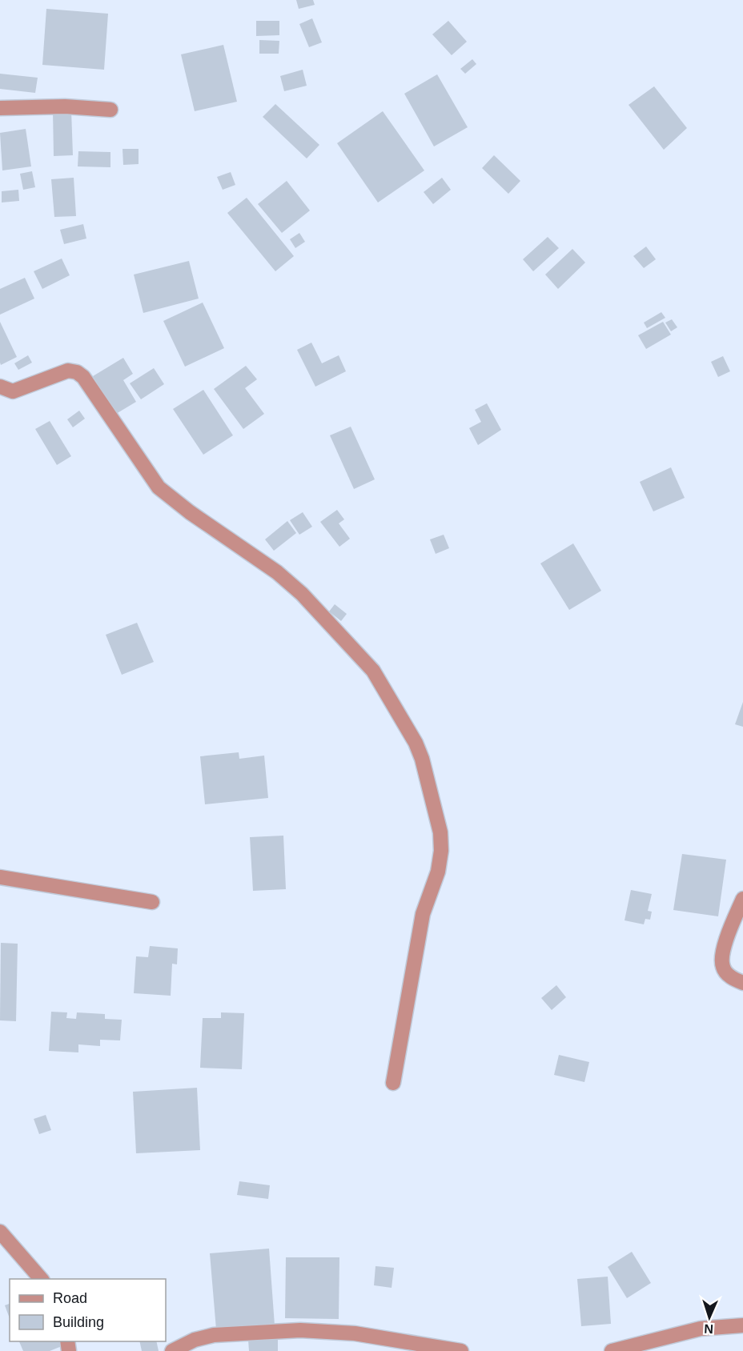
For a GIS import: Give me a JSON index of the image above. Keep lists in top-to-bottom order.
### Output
{
  "legend": ["Road", "Building"],
  "north": "bottom"
}
